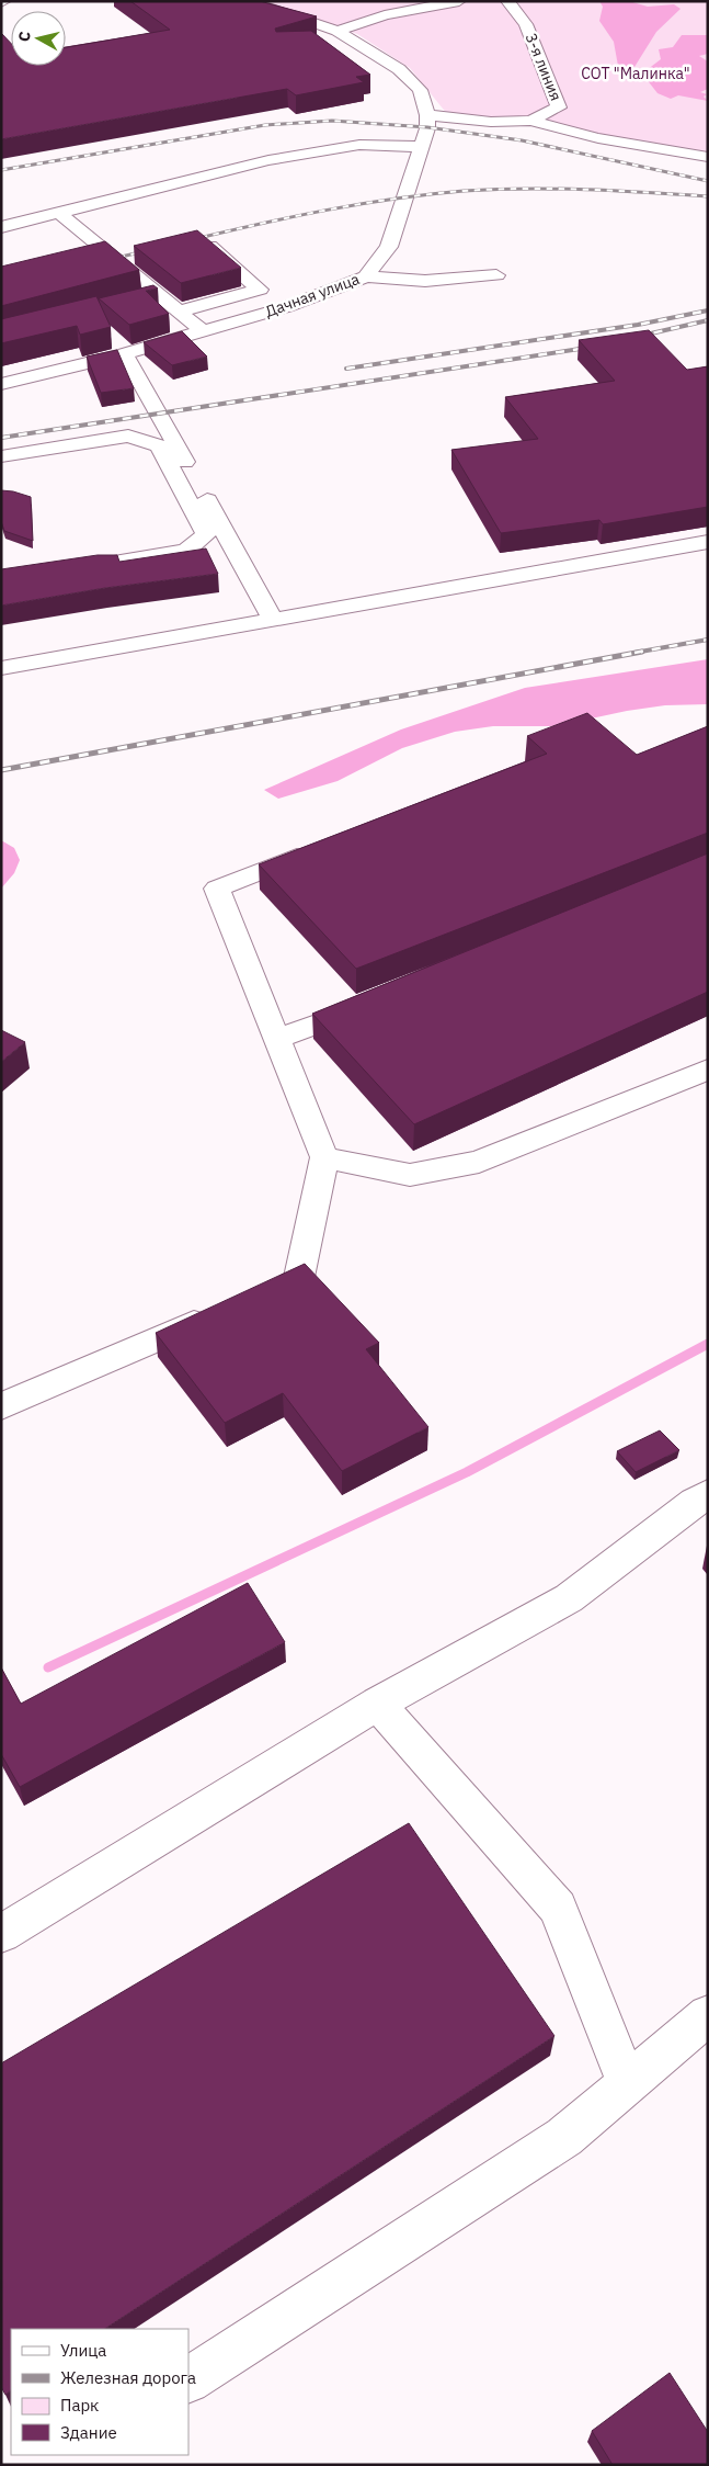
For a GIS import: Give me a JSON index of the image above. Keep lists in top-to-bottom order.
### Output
{
  "streets": {
    "street": ["3-я линия", "Дачная улица"]
  },
  "parks": ["СОТ \"Малинка\""],
  "legend": [
    "Улица",
    "Железная дорога",
    "Парк",
    "Здание"
  ],
  "north": "left"
}
